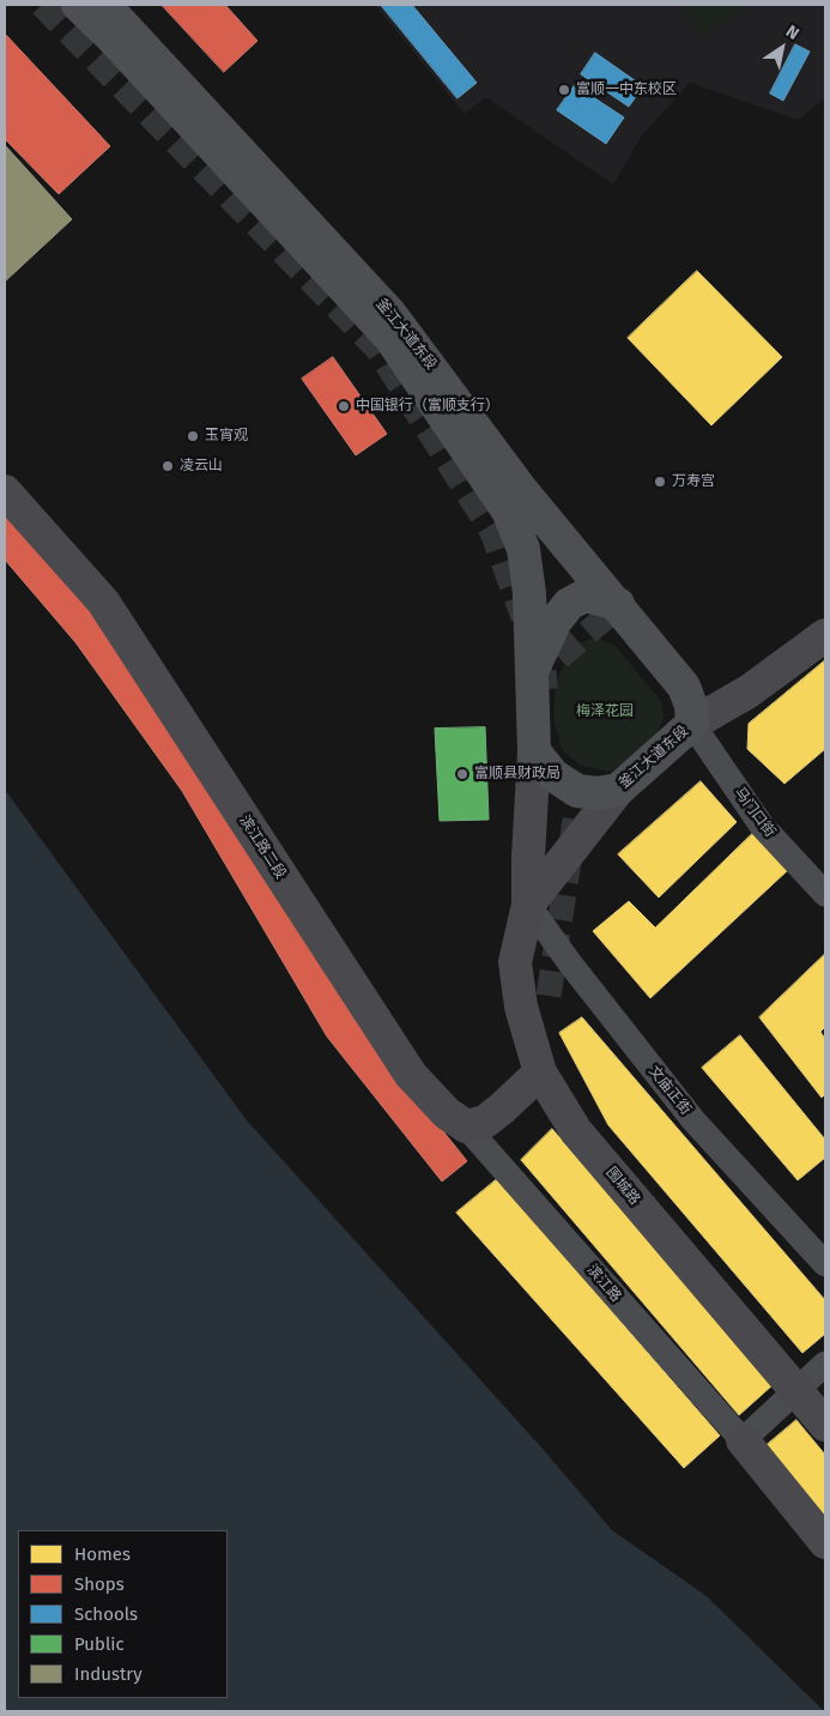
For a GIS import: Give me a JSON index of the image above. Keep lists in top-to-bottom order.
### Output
{
  "streets": {
    "main road": ["釜江大道东段"],
    "street": [
      "马门口街",
      "滨江路二段",
      "文庙正街",
      "围城路",
      "滨江路"
    ]
  },
  "crossings": [
    ["釜江大道东段", "马门口街"],
    ["滨江路二段", "滨江路"],
    ["文庙正街", "围城路"]
  ],
  "parks": ["梅泽花园"],
  "places": [
    "富顺一中东校区",
    "中国银行（富顺支行）",
    "玉宵观",
    "凌云山",
    "万寿宫",
    "富顺县财政局"
  ],
  "legend": [
    "Homes",
    "Shops",
    "Schools",
    "Public",
    "Industry"
  ],
  "north": "top right"
}
